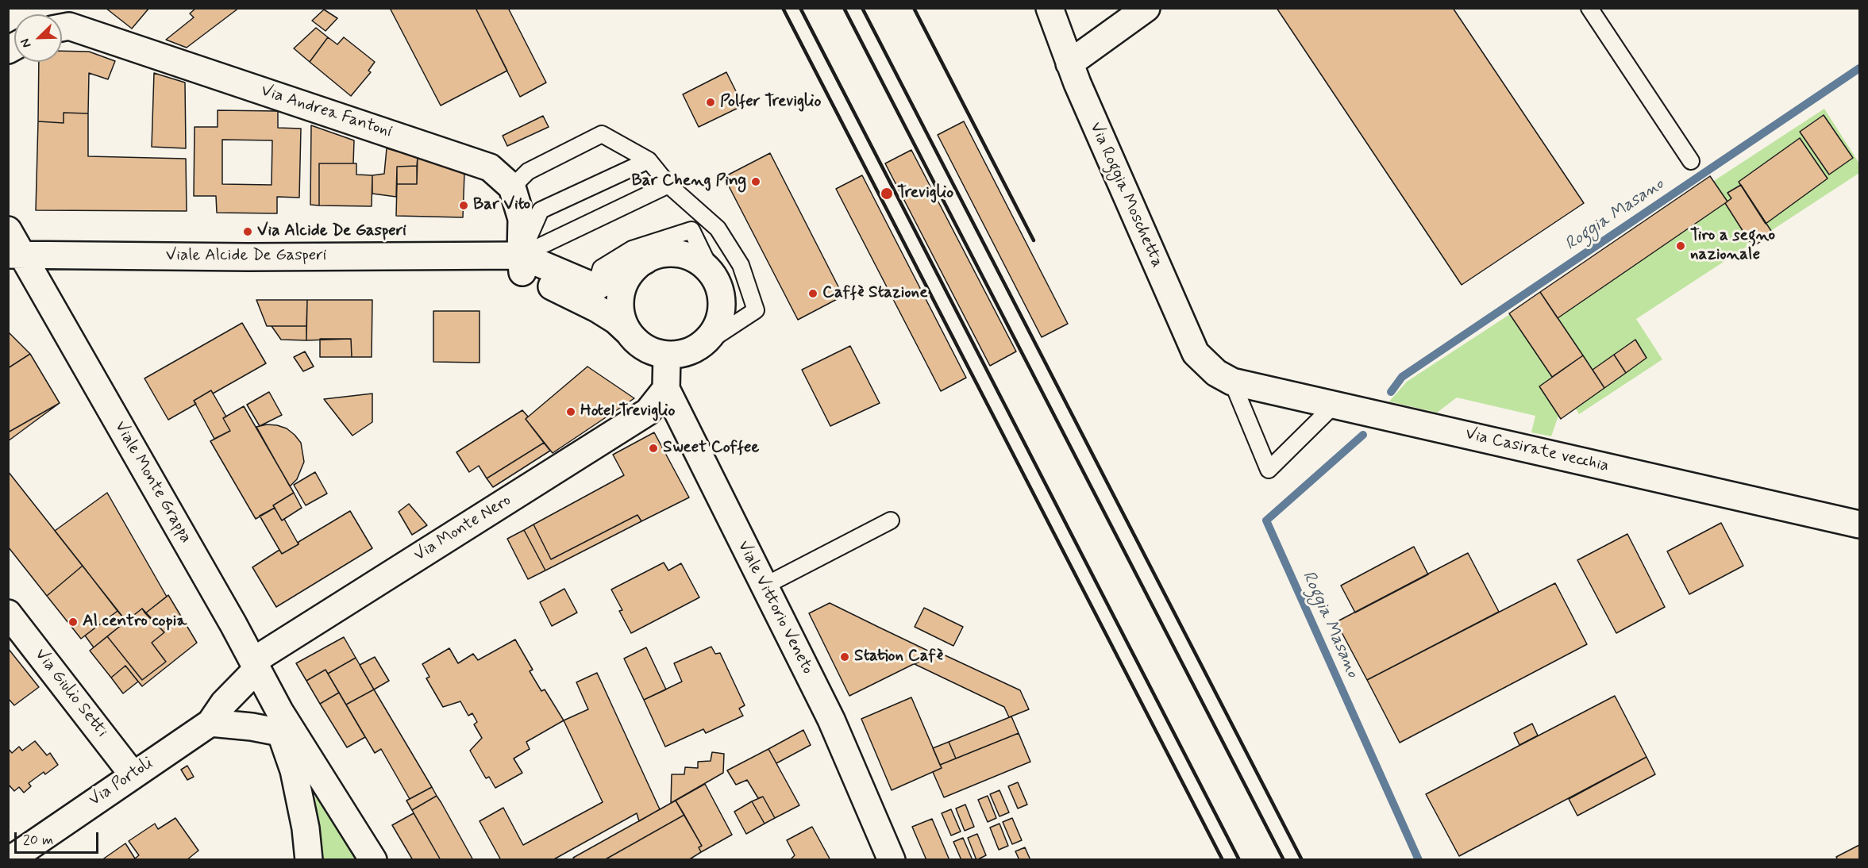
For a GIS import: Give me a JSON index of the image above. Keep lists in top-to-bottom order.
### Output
{
  "streets": {
    "street": [
      "Via Andrea Fantoni",
      "Via Roggia Moschetta",
      "Viale Alcide De Gasperi",
      "Via Casirate vecchia",
      "Viale Monte Grappa",
      "Via Monte Nero",
      "Viale Vittorio Veneto",
      "Via Giulio Setti",
      "Via Portoli"
    ]
  },
  "crossings": [
    ["Via Roggia Moschetta", "Via Casirate vecchia"],
    ["Viale Alcide De Gasperi", "Viale Monte Grappa"],
    ["Viale Alcide De Gasperi", "Viale Vittorio Veneto"],
    ["Viale Monte Grappa", "Via Monte Nero"],
    ["Viale Monte Grappa", "Via Portoli"],
    ["Via Monte Nero", "Viale Vittorio Veneto"],
    ["Via Monte Nero", "Via Portoli"],
    ["Via Giulio Setti", "Via Portoli"]
  ],
  "water": ["Roggia Masano"],
  "places": [
    "Polfer Treviglio",
    "Bar Cheng Ping",
    "Treviglio",
    "Bar Vito",
    "Via Alcide De Gasperi",
    "Tiro a segno nazionale",
    "Caffè Stazione",
    "Hotel Treviglio",
    "Sweet Coffee",
    "Al centro copia",
    "Station Cafè"
  ],
  "scale_bar": "20 m",
  "north": "bottom left"
}
